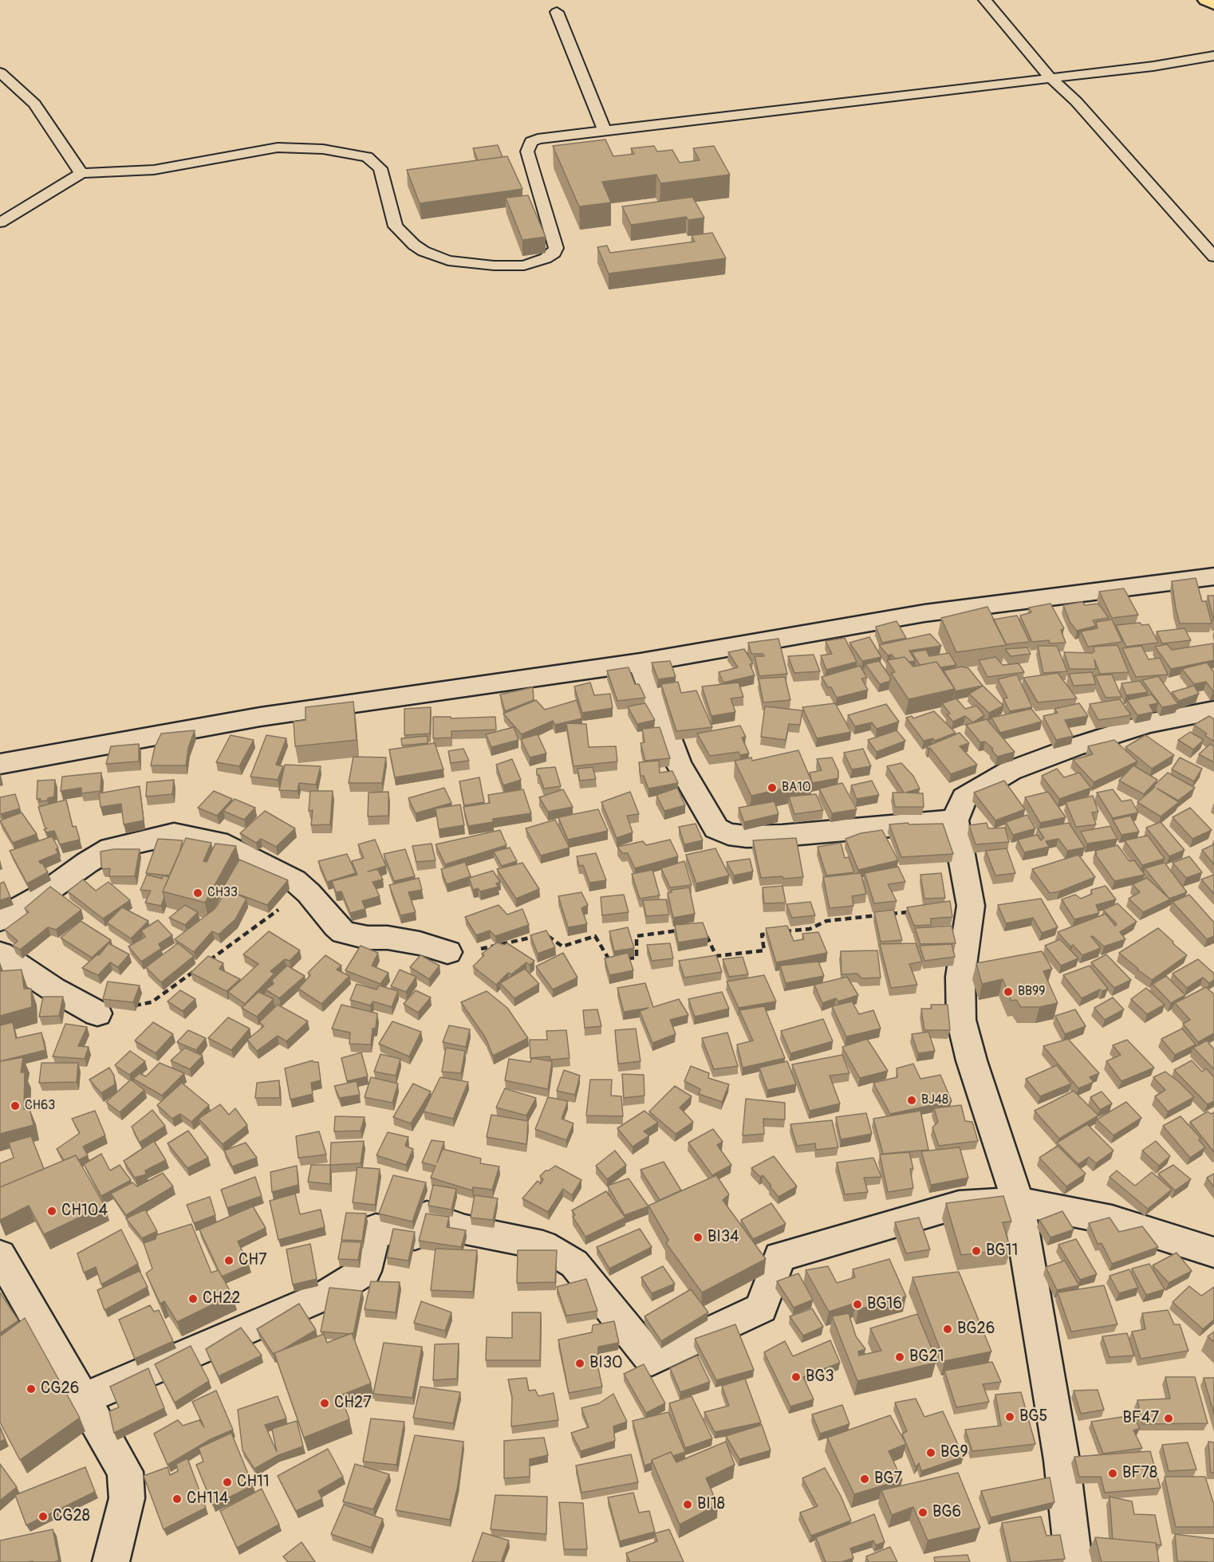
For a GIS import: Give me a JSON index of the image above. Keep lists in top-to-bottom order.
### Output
{
  "places": [
    "BA10",
    "CH33",
    "BB99",
    "BJ48",
    "CH63",
    "CH104",
    "BI34",
    "BG11",
    "CH7",
    "CH22",
    "BG16",
    "BG26",
    "BG21",
    "BI30",
    "BG3",
    "CG26",
    "CH27",
    "BG5",
    "BF47",
    "BG9",
    "BF78",
    "BG7",
    "CH11",
    "CH114",
    "BI18",
    "BG6",
    "CG28"
  ]
}
